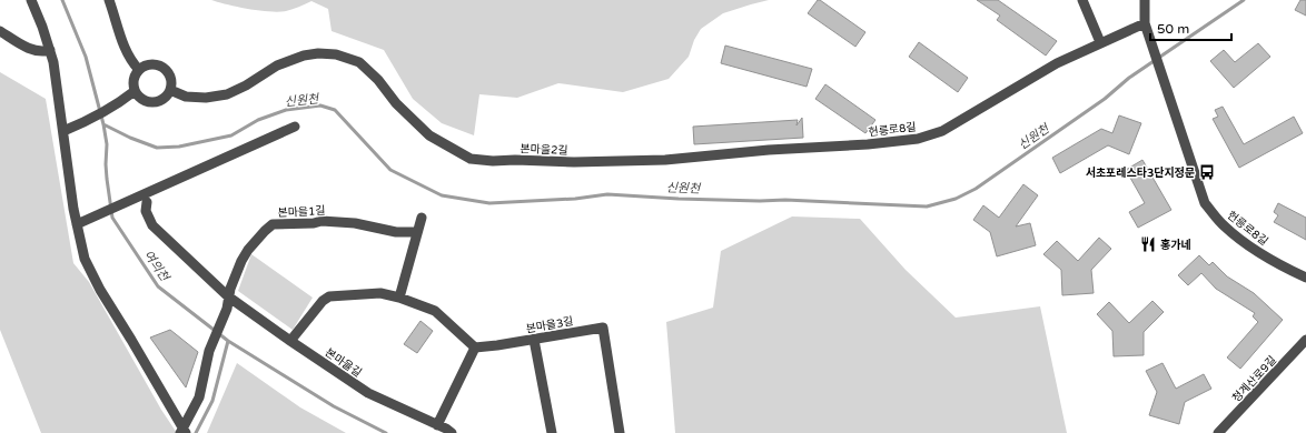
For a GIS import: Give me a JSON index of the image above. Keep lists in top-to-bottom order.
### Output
{
  "streets": {
    "street": [
      "헌릉로8길",
      "본마을2길",
      "본마을1길",
      "본마을3길",
      "본마을길",
      "청계산로9길"
    ]
  },
  "crossings": [
    ["헌릉로8길", "본마을2길"],
    ["본마을1길", "본마을길"]
  ],
  "water": ["신원천", "여의천"],
  "places": {
    "bus stop": ["서초포레스타3단지정문"],
    "restaurant": ["홍가네"]
  },
  "scale_bar": "50 m"
}
